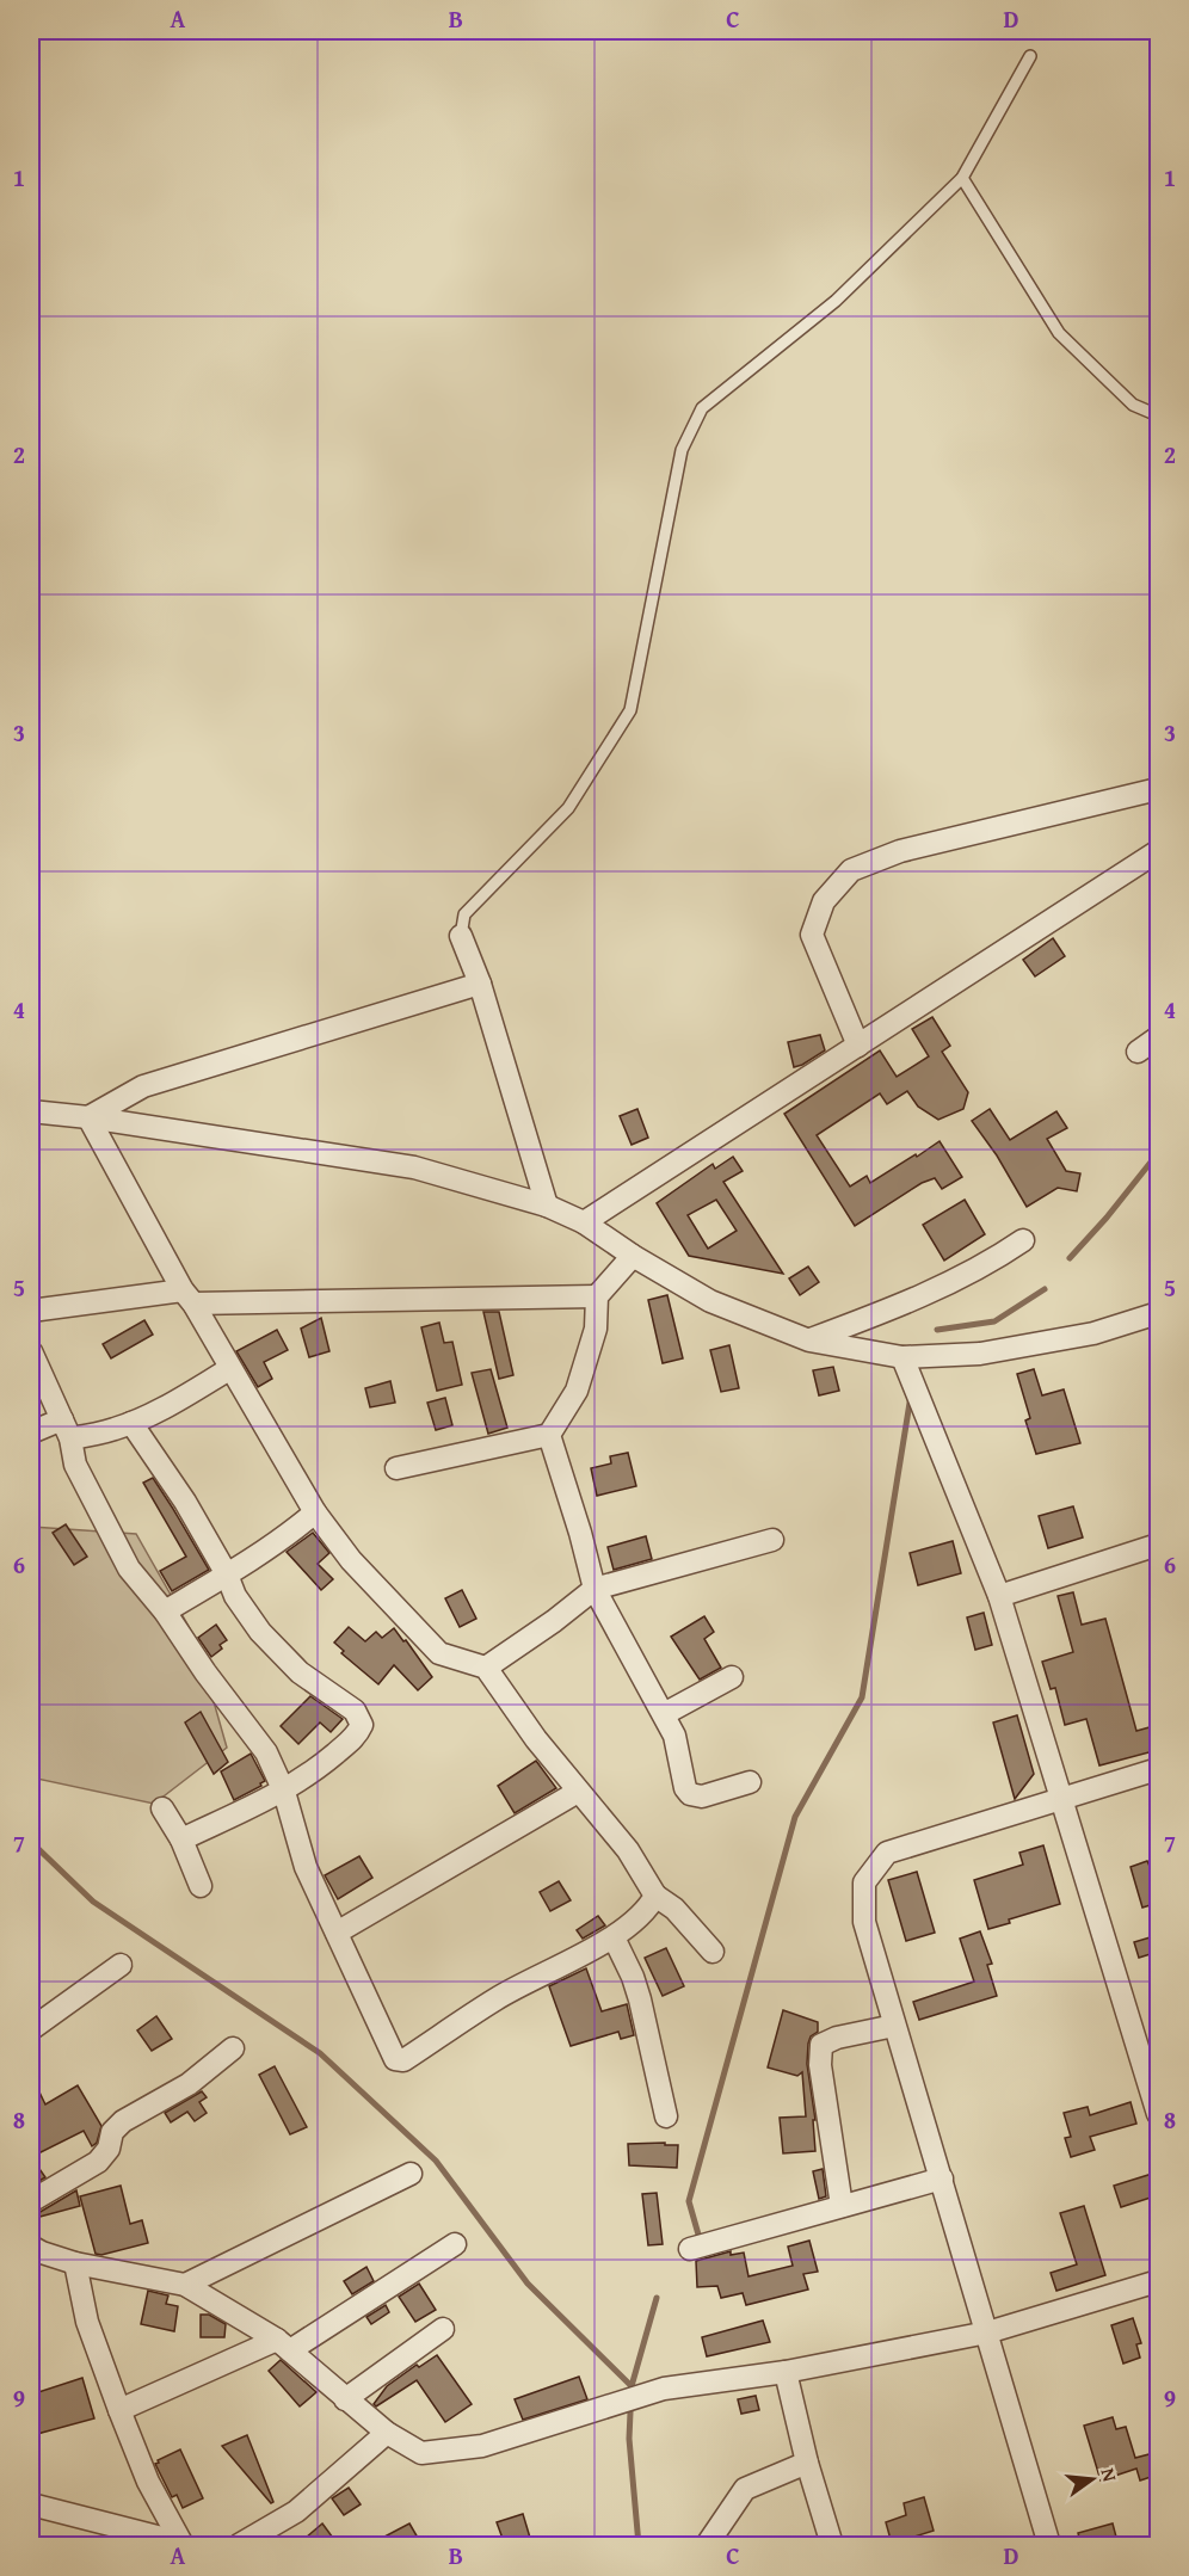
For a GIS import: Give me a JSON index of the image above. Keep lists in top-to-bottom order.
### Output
{
  "north": "right",
  "grid": {
    "columns": [
      "A",
      "B",
      "C",
      "D"
    ],
    "rows": [
      "1",
      "2",
      "3",
      "4",
      "5",
      "6",
      "7",
      "8",
      "9"
    ]
  }
}
